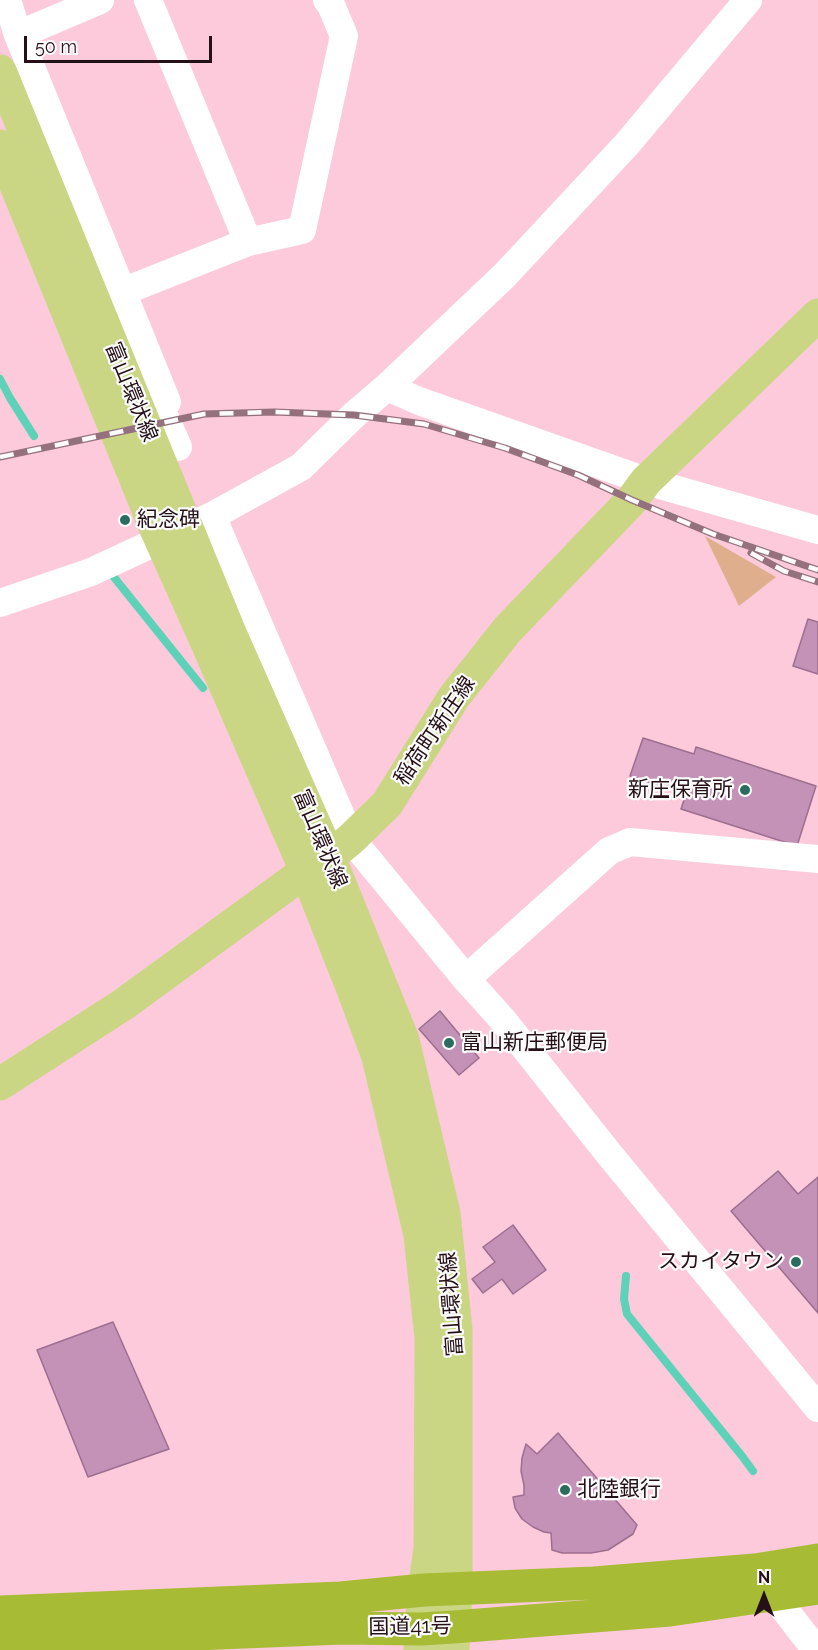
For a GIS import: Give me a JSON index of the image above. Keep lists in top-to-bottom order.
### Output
{
  "streets": {
    "highway": ["国道41号"],
    "main road": ["富山環状線", "稲荷町新庄線"]
  },
  "crossings": [
    ["富山環状線", "稲荷町新庄線"],
    ["富山環状線", "国道41号"]
  ],
  "places": [
    "紀念碑",
    "新庄保育所",
    "富山新庄郵便局",
    "スカイタウン",
    "北陸銀行"
  ],
  "scale_bar": "50 m",
  "north": "top"
}
